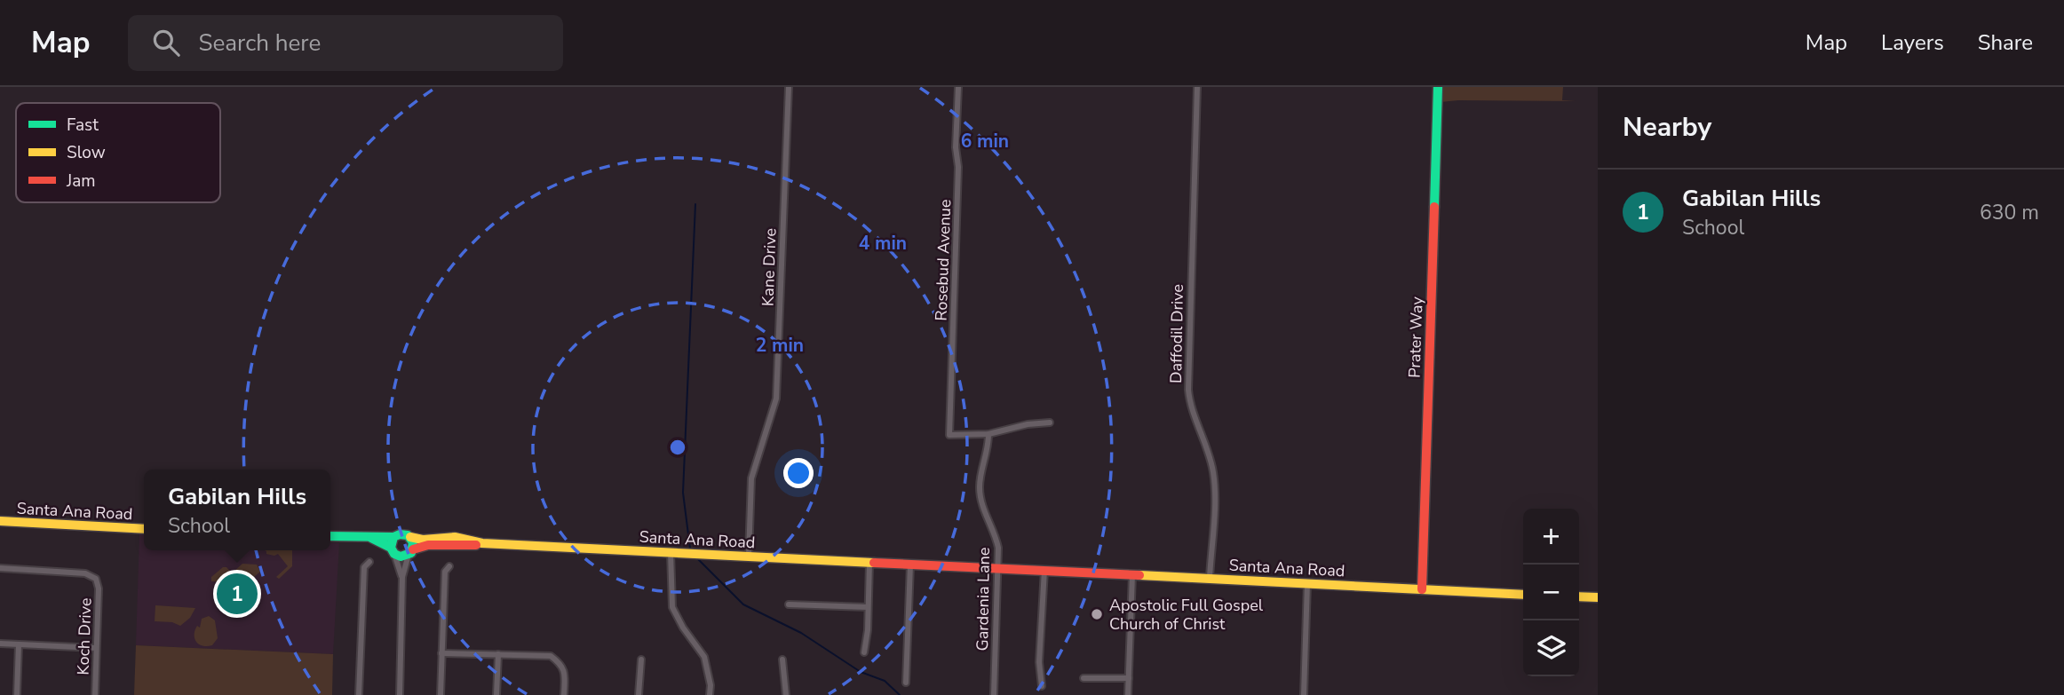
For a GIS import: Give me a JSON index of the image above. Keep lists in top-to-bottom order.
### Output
{
  "streets": {
    "street": [
      "Rosebud Avenue",
      "Kane Drive",
      "Daffodil Drive",
      "Prater Way",
      "Santa Ana Road",
      "Gardenia Lane",
      "Koch Drive"
    ]
  },
  "crossings": [
    ["Rosebud Avenue", "Gardenia Lane"],
    ["Kane Drive", "Santa Ana Road"],
    ["Daffodil Drive", "Santa Ana Road"],
    ["Prater Way", "Santa Ana Road"],
    ["Santa Ana Road", "Gardenia Lane"]
  ],
  "places": ["Apostolic Full Gospel Church of Christ"],
  "legend": ["Fast", "Slow", "Jam"],
  "page": {
    "header": "Map",
    "search": "Search here",
    "nav": ["Map", "Layers", "Share"],
    "heading": "Nearby",
    "list": [
      {
        "mark": "1",
        "name": "Gabilan Hills",
        "note": "School",
        "value": "630 m"
      }
    ],
    "popup": ["Gabilan Hills", "School"],
    "map_buttons": ["+", "−"],
    "pins": "1"
  },
  "rings": ["6 min", "4 min", "2 min"]
}
